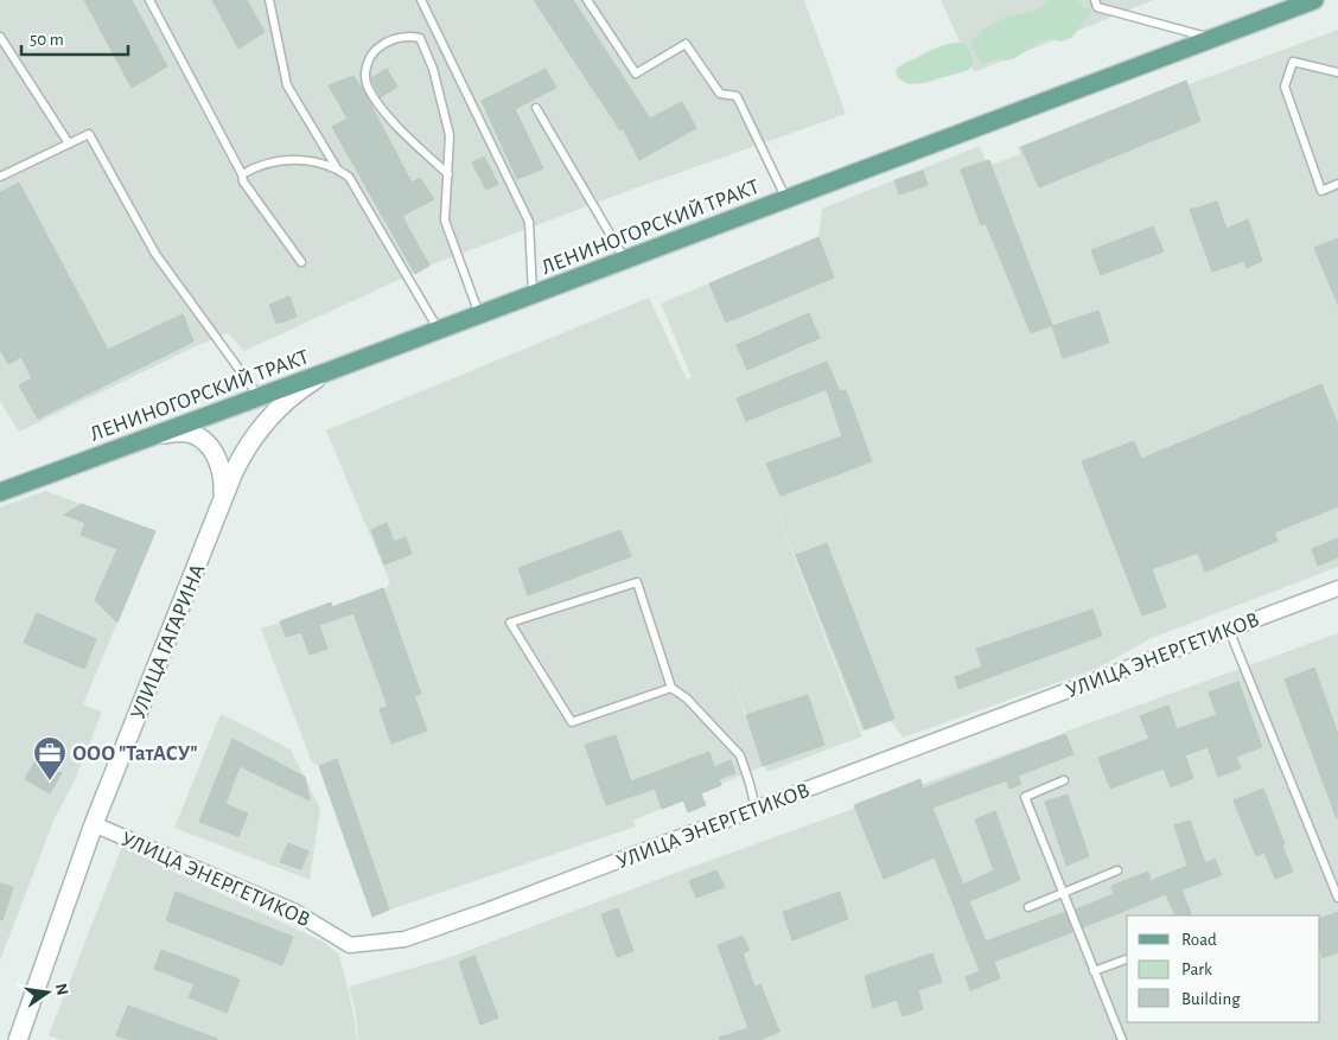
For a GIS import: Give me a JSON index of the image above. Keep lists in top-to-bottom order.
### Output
{
  "streets": {
    "main road": ["ЛЕНИНОГОРСКИЙ ТРАКТ"],
    "street": ["УЛИЦА ГАГАРИНА", "УЛИЦА ЭНЕРГЕТИКОВ"]
  },
  "crossings": [
    ["ЛЕНИНОГОРСКИЙ ТРАКТ", "УЛИЦА ГАГАРИНА"],
    ["УЛИЦА ГАГАРИНА", "УЛИЦА ЭНЕРГЕТИКОВ"]
  ],
  "places": {
    "office": ["ООО \"ТатАСУ\""]
  },
  "legend": ["Road", "Park", "Building"],
  "scale_bar": "50 m",
  "north": "right"
}
